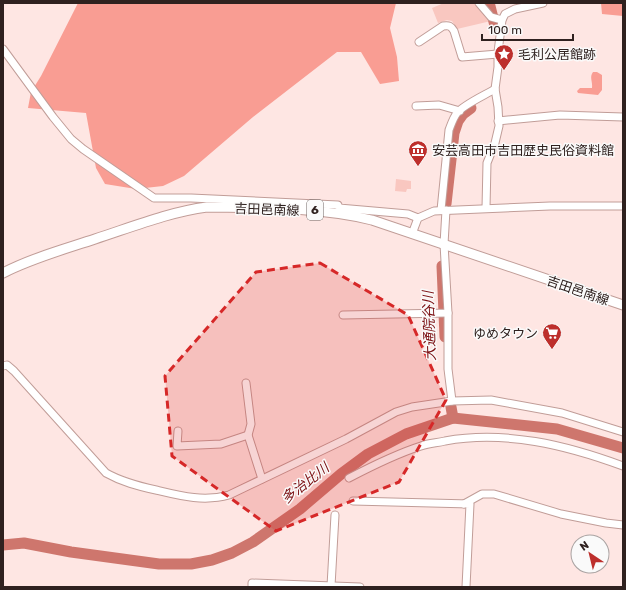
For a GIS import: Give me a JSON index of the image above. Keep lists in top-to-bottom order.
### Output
{
  "streets": {
    "main road": ["吉田邑南線", "6"]
  },
  "water": ["大通院谷川", "多治比川"],
  "places": {
    "place": ["毛利公居館跡"],
    "museum": ["安芸高田市吉田歴史民俗資料館"],
    "supermarket": ["ゆめタウン"]
  },
  "scale_bar": "100 m",
  "north": "top left"
}
